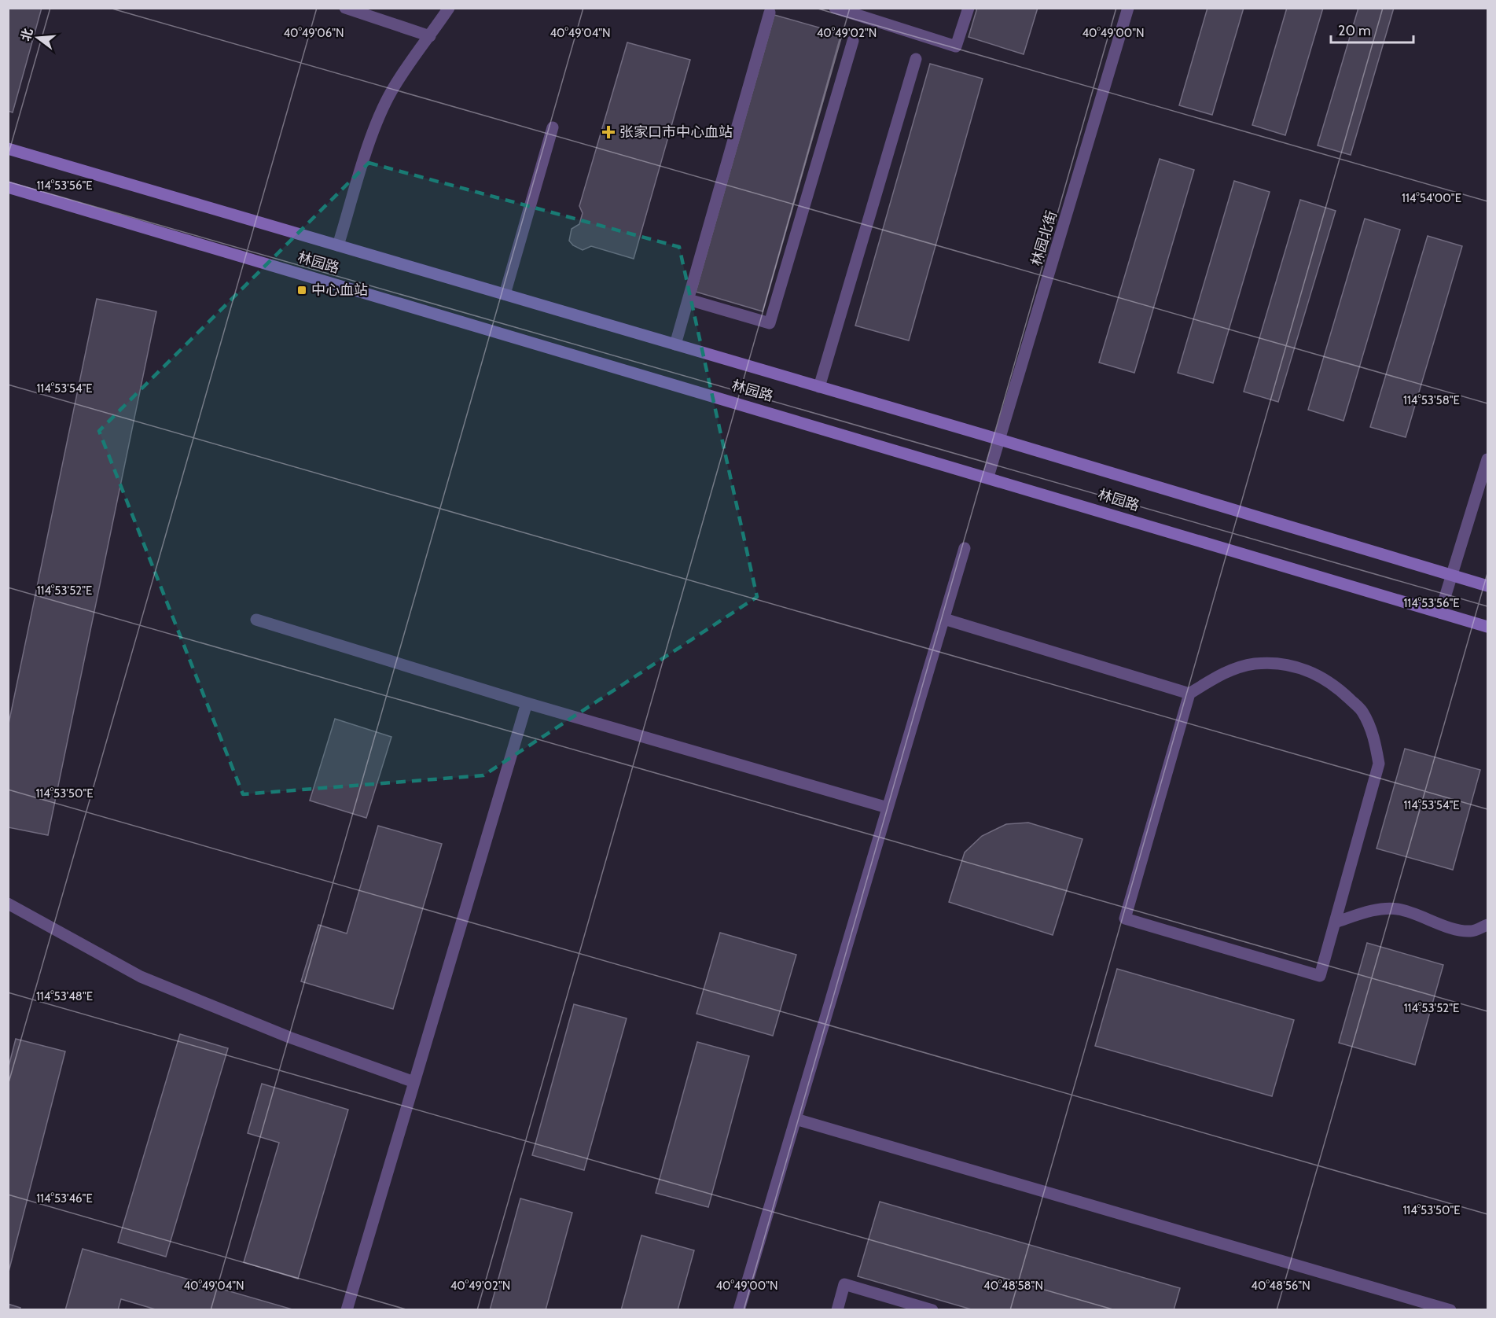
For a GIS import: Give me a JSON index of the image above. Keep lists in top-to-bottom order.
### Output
{
  "streets": {
    "main road": ["林园路"],
    "street": ["林园北街"]
  },
  "crossings": [
    ["林园北街", "林园路"]
  ],
  "places": {
    "health": ["张家口市中心血站"],
    "transit": ["中心血站"]
  },
  "scale_bar": "20 m",
  "north": "left",
  "coordinates": [
    "40°49'06\"N",
    "40°49'04\"N",
    "40°49'02\"N",
    "40°49'00\"N",
    "114°53'56\"E",
    "114°54'00\"E",
    "114°53'54\"E",
    "114°53'58\"E",
    "114°53'52\"E",
    "114°53'50\"E",
    "114°53'48\"E",
    "114°53'46\"E",
    "40°48'58\"N",
    "40°48'56\"N"
  ]
}
